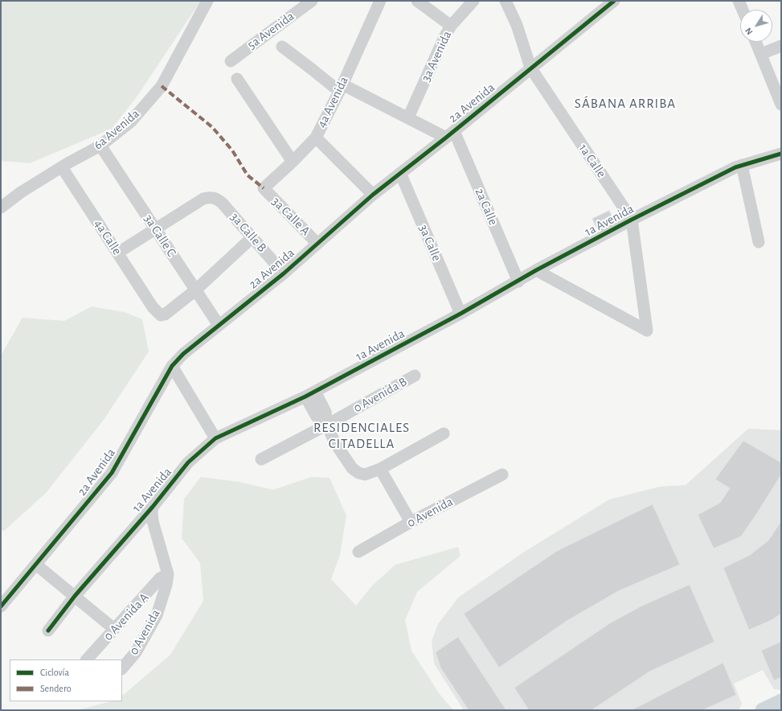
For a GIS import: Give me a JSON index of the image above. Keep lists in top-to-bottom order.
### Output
{
  "streets": {
    "street": [
      "5a Avenida",
      "3a Avenida",
      "4a Avenida",
      "2a Avenida",
      "6a Avenida",
      "1a Calle",
      "2a Calle",
      "3a Calle A",
      "1a Avenida",
      "3a Calle B",
      "3a Calle C",
      "4a Calle",
      "3a Calle",
      "0 Avenida B",
      "0 Avenida",
      "0 Avenida A"
    ]
  },
  "crossings": [
    ["4a Avenida", "3a Calle A"],
    ["2a Avenida", "1a Calle"],
    ["2a Avenida", "2a Calle"],
    ["2a Avenida", "3a Calle A"],
    ["2a Avenida", "3a Calle B"],
    ["2a Avenida", "3a Calle C"],
    ["2a Avenida", "3a Calle"],
    ["6a Avenida", "3a Calle C"],
    ["6a Avenida", "4a Calle"],
    ["1a Calle", "1a Avenida"],
    ["2a Calle", "1a Avenida"],
    ["1a Avenida", "3a Calle"],
    ["3a Calle B", "3a Calle C"],
    ["3a Calle C", "4a Calle"],
    ["0 Avenida", "0 Avenida A"]
  ],
  "districts": ["SÁBANA ARRIBA", "RESIDENCIALES CITADELLA"],
  "legend": ["Ciclovía", "Sendero"],
  "north": "bottom left"
}
